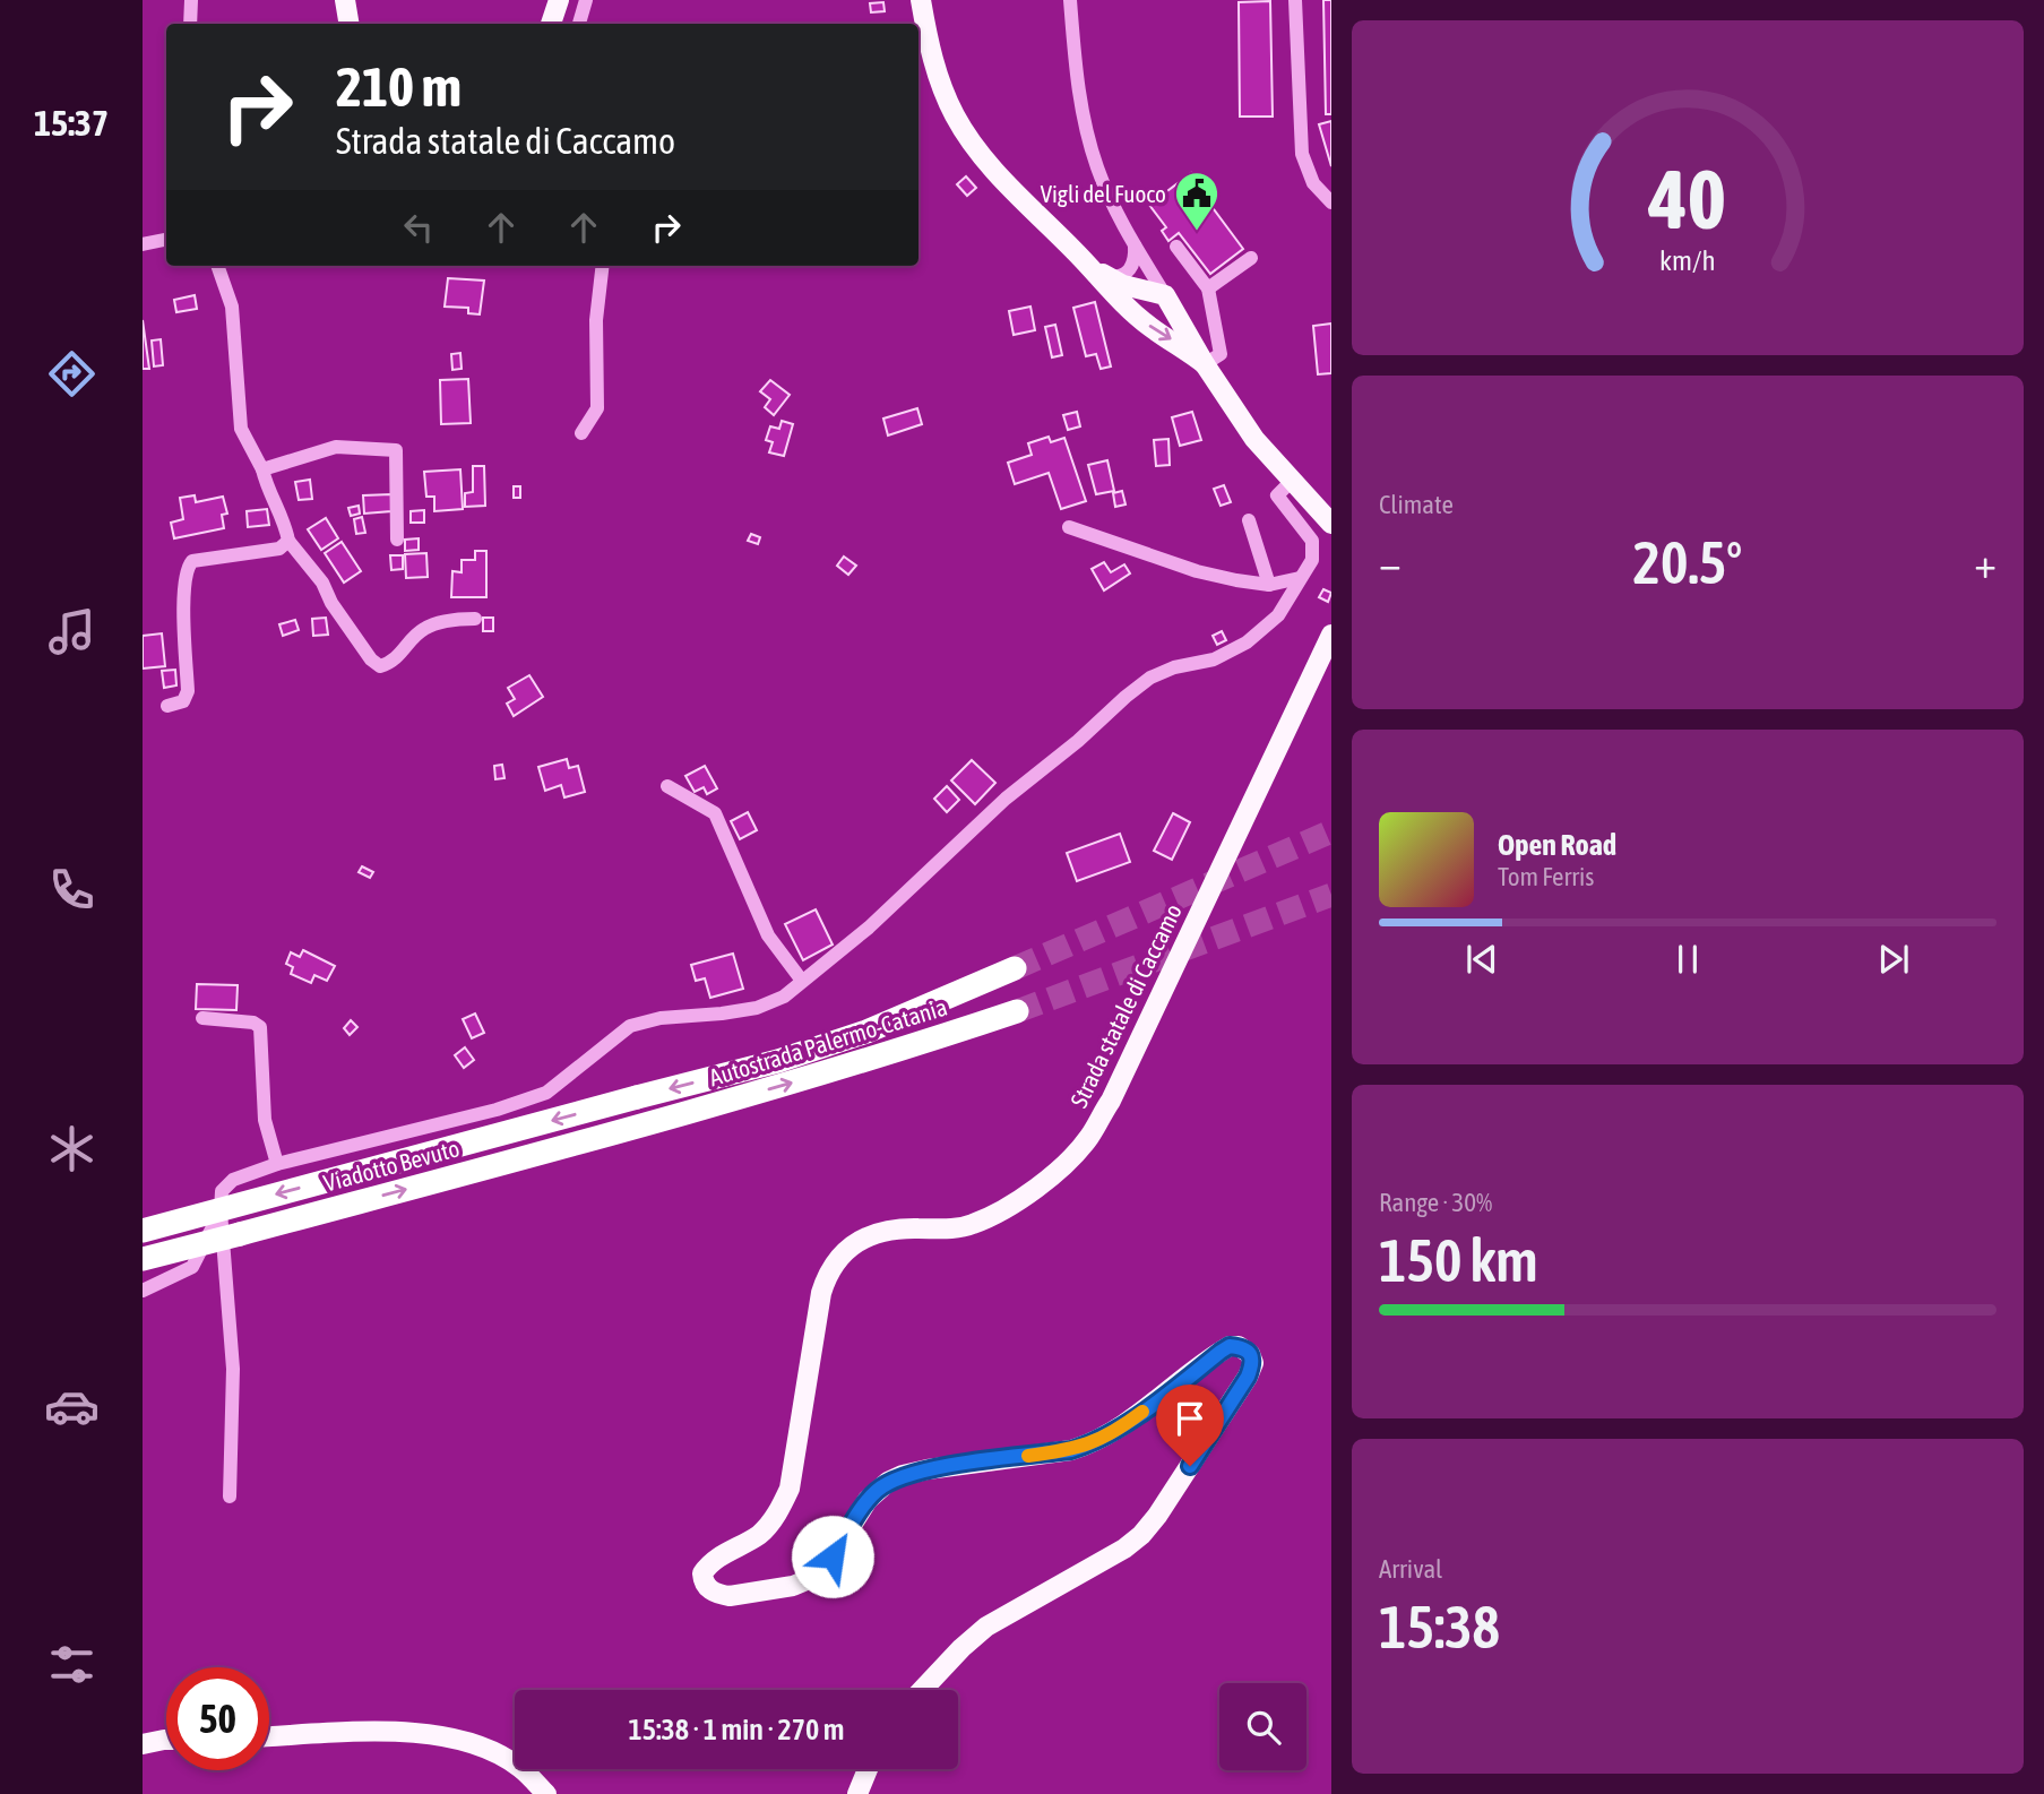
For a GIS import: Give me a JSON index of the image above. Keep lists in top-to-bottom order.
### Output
{
  "streets": {
    "highway": ["Autostrada Palermo-Catania", "Viadotto Bevuto"],
    "main road": ["Strada statale di Caccamo"]
  },
  "crossings": [
    ["Autostrada Palermo-Catania", "Viadotto Bevuto"]
  ],
  "places": {
    "public building": ["Vigli del Fuoco"]
  },
  "page": {
    "tabs": "15:37",
    "turn": ["210 m", "Strada statale di Caccamo"],
    "tile": [
      "Climate",
      ["Range · 30%", "150 km"],
      ["Arrival", "15:38"]
    ],
    "heat": ["−", "20.5°", "+"],
    "song": ["Open Road", "Tom Ferris"],
    "limit": "50",
    "trip": "15:38 · 1 min · 270 m",
    "gauge": ["40", "km/h"]
  }
}
